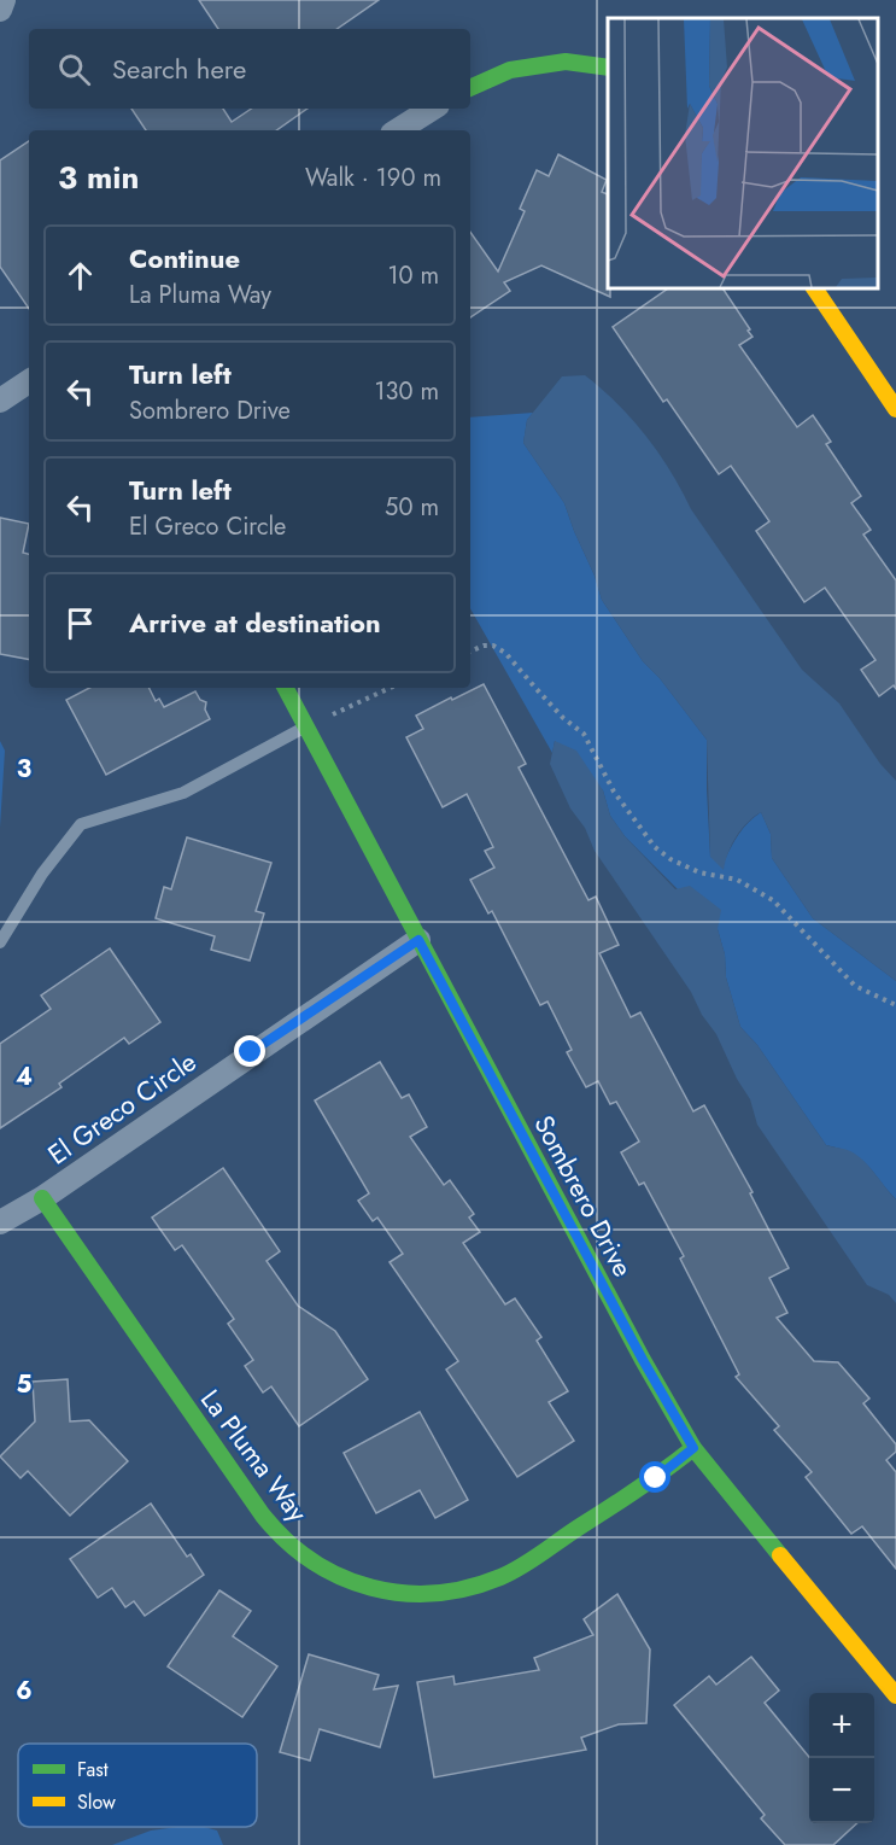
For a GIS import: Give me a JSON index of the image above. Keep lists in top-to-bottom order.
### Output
{
  "streets": {
    "street": ["El Greco Circle", "Sombrero Drive", "La Pluma Way"]
  },
  "crossings": [
    ["El Greco Circle", "Sombrero Drive"],
    ["El Greco Circle", "La Pluma Way"],
    ["Sombrero Drive", "La Pluma Way"]
  ],
  "legend": ["Fast", "Slow"],
  "page": {
    "search": "Search here",
    "heading": ["3 min", "Walk · 190 m"],
    "list": [
      ["Continue", "La Pluma Way", "10 m"],
      ["Turn left", "Sombrero Drive", "130 m"],
      ["Turn left", "El Greco Circle", "50 m"],
      "Arrive at destination"
    ],
    "map_buttons": ["+", "−"]
  },
  "grid": {
    "rows": [
      "3",
      "4",
      "5",
      "6"
    ]
  }
}
